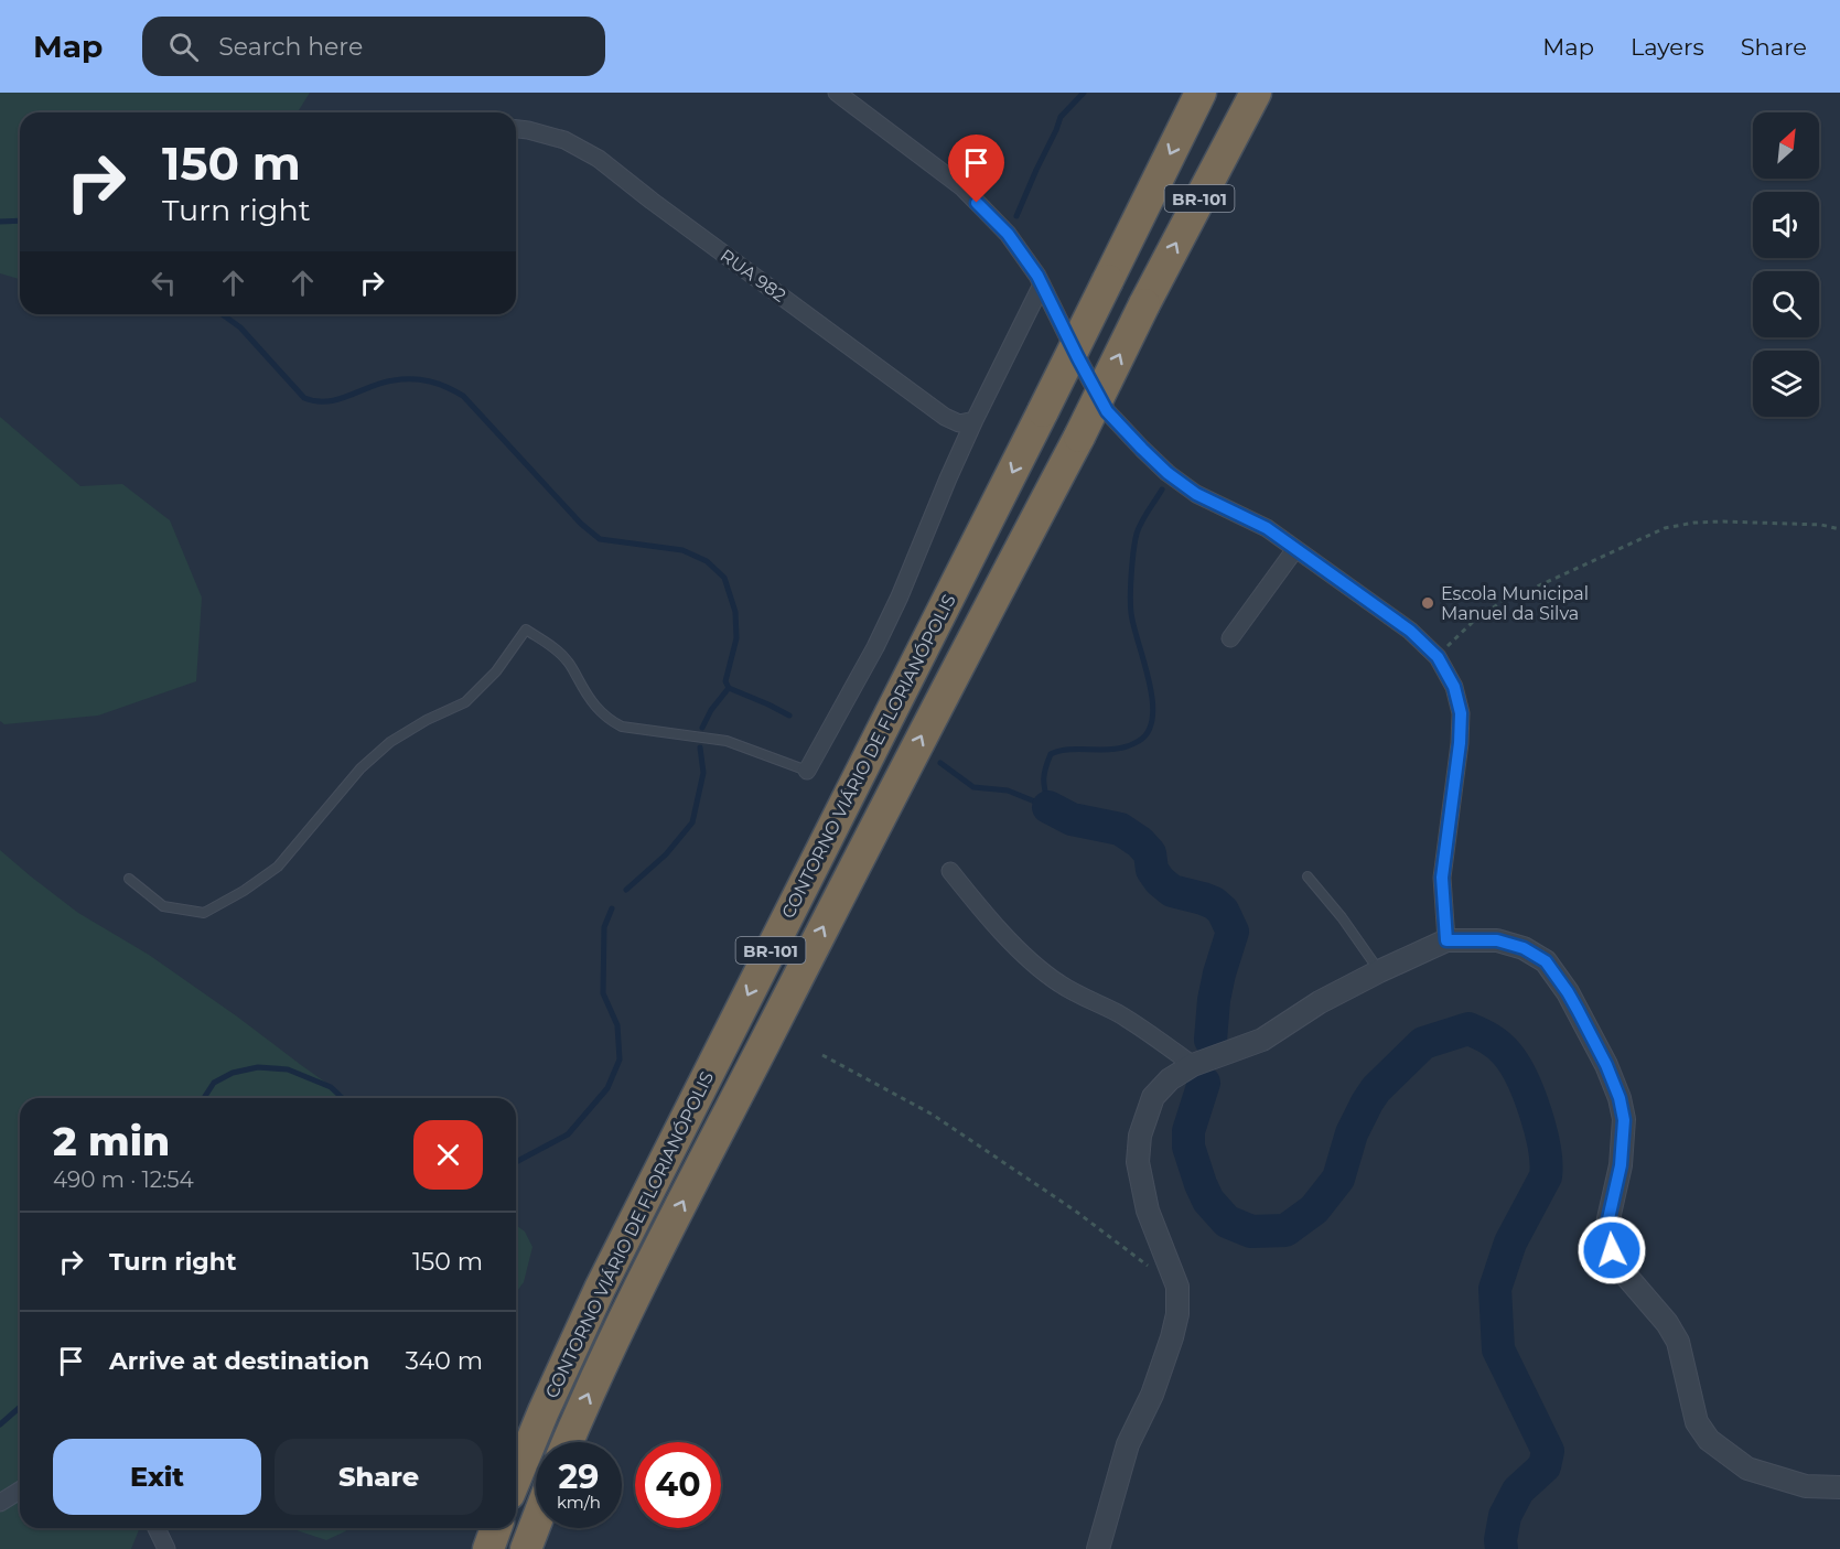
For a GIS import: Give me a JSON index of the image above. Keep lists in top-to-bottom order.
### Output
{
  "streets": {
    "highway": ["BR-101", "CONTORNO VIÁRIO DE FLORIANÓPOLIS"],
    "street": ["RUA 982"]
  },
  "places": ["Escola Municipal Manuel da Silva"],
  "north": "top right",
  "page": {
    "header": "Map",
    "search": "Search here",
    "nav": ["Map", "Layers", "Share"],
    "turn": ["150 m", "Turn right"],
    "heading": ["2 min", "490 m · 12:54"],
    "list": [
      {
        "name": "Turn right",
        "value": "150 m"
      },
      {
        "name": "Arrive at destination",
        "value": "340 m"
      }
    ],
    "buttons": ["Exit", "Share"],
    "speed": "29 km/h",
    "limit": "40"
  }
}
